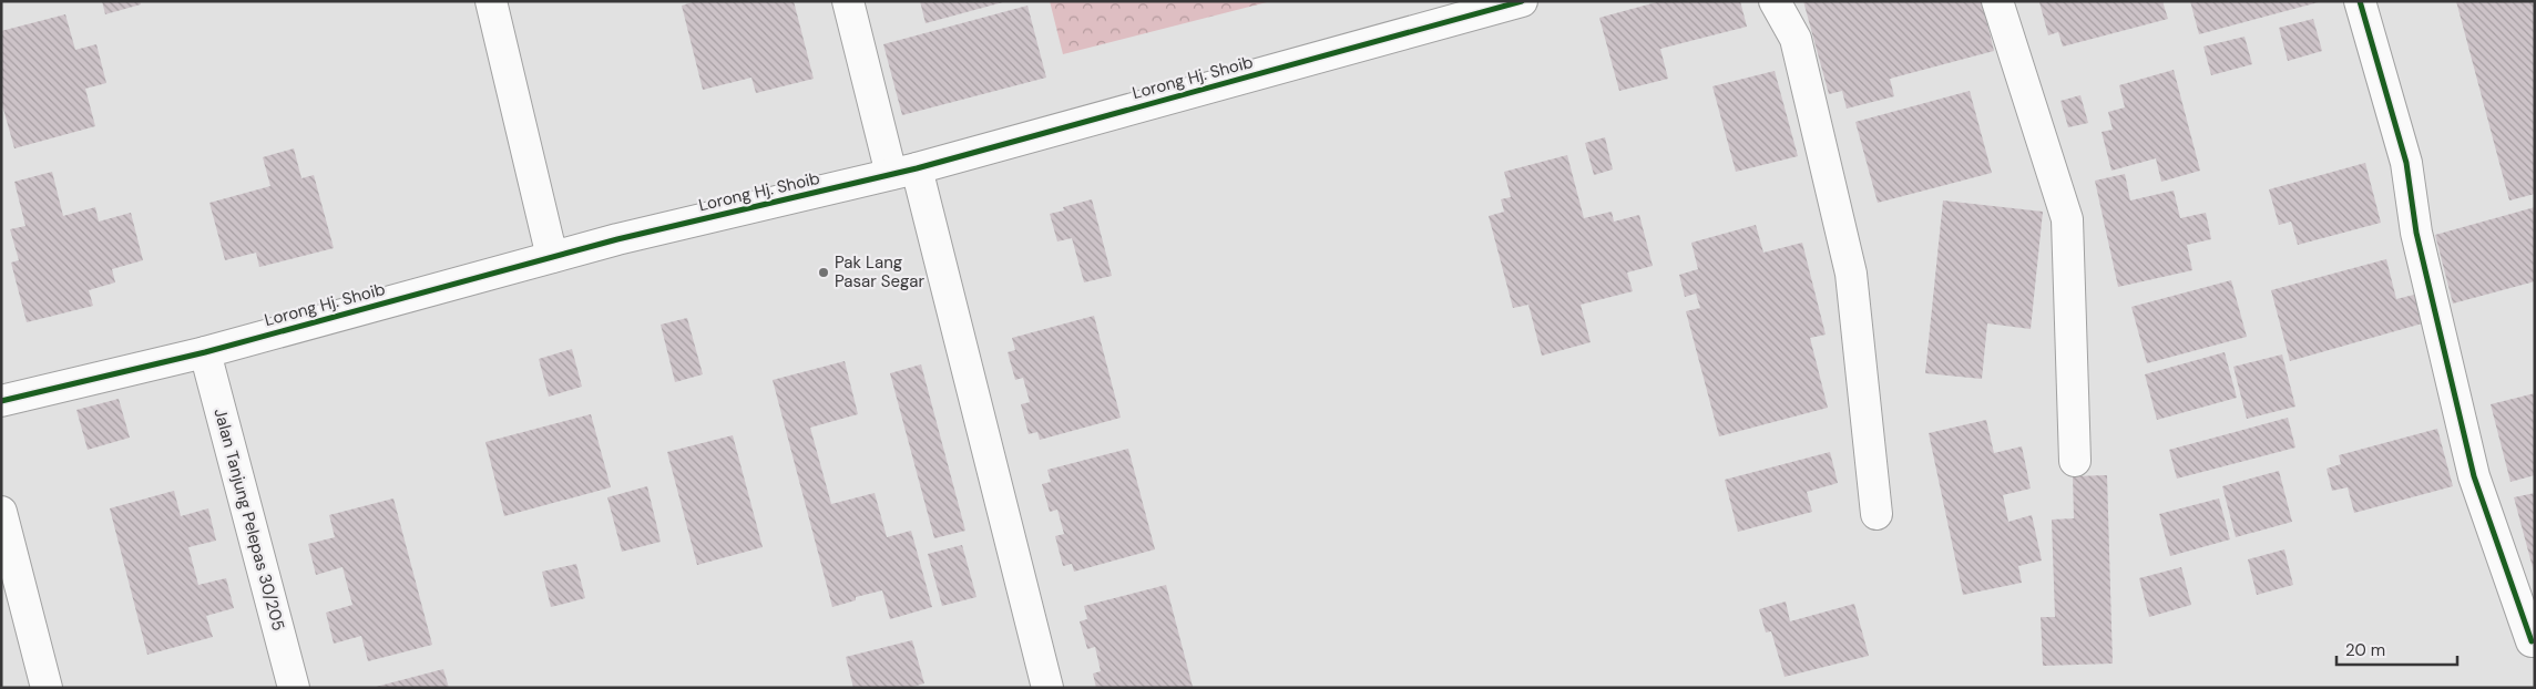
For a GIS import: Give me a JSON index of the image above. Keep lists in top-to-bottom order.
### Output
{
  "streets": {
    "street": ["Lorong Hj. Shoib", "Jalan Tanjung Pelepas 30/205"]
  },
  "crossings": [
    ["Lorong Hj. Shoib", "Jalan Tanjung Pelepas 30/205"]
  ],
  "places": ["Pak Lang Pasar Segar"],
  "scale_bar": "20 m"
}
